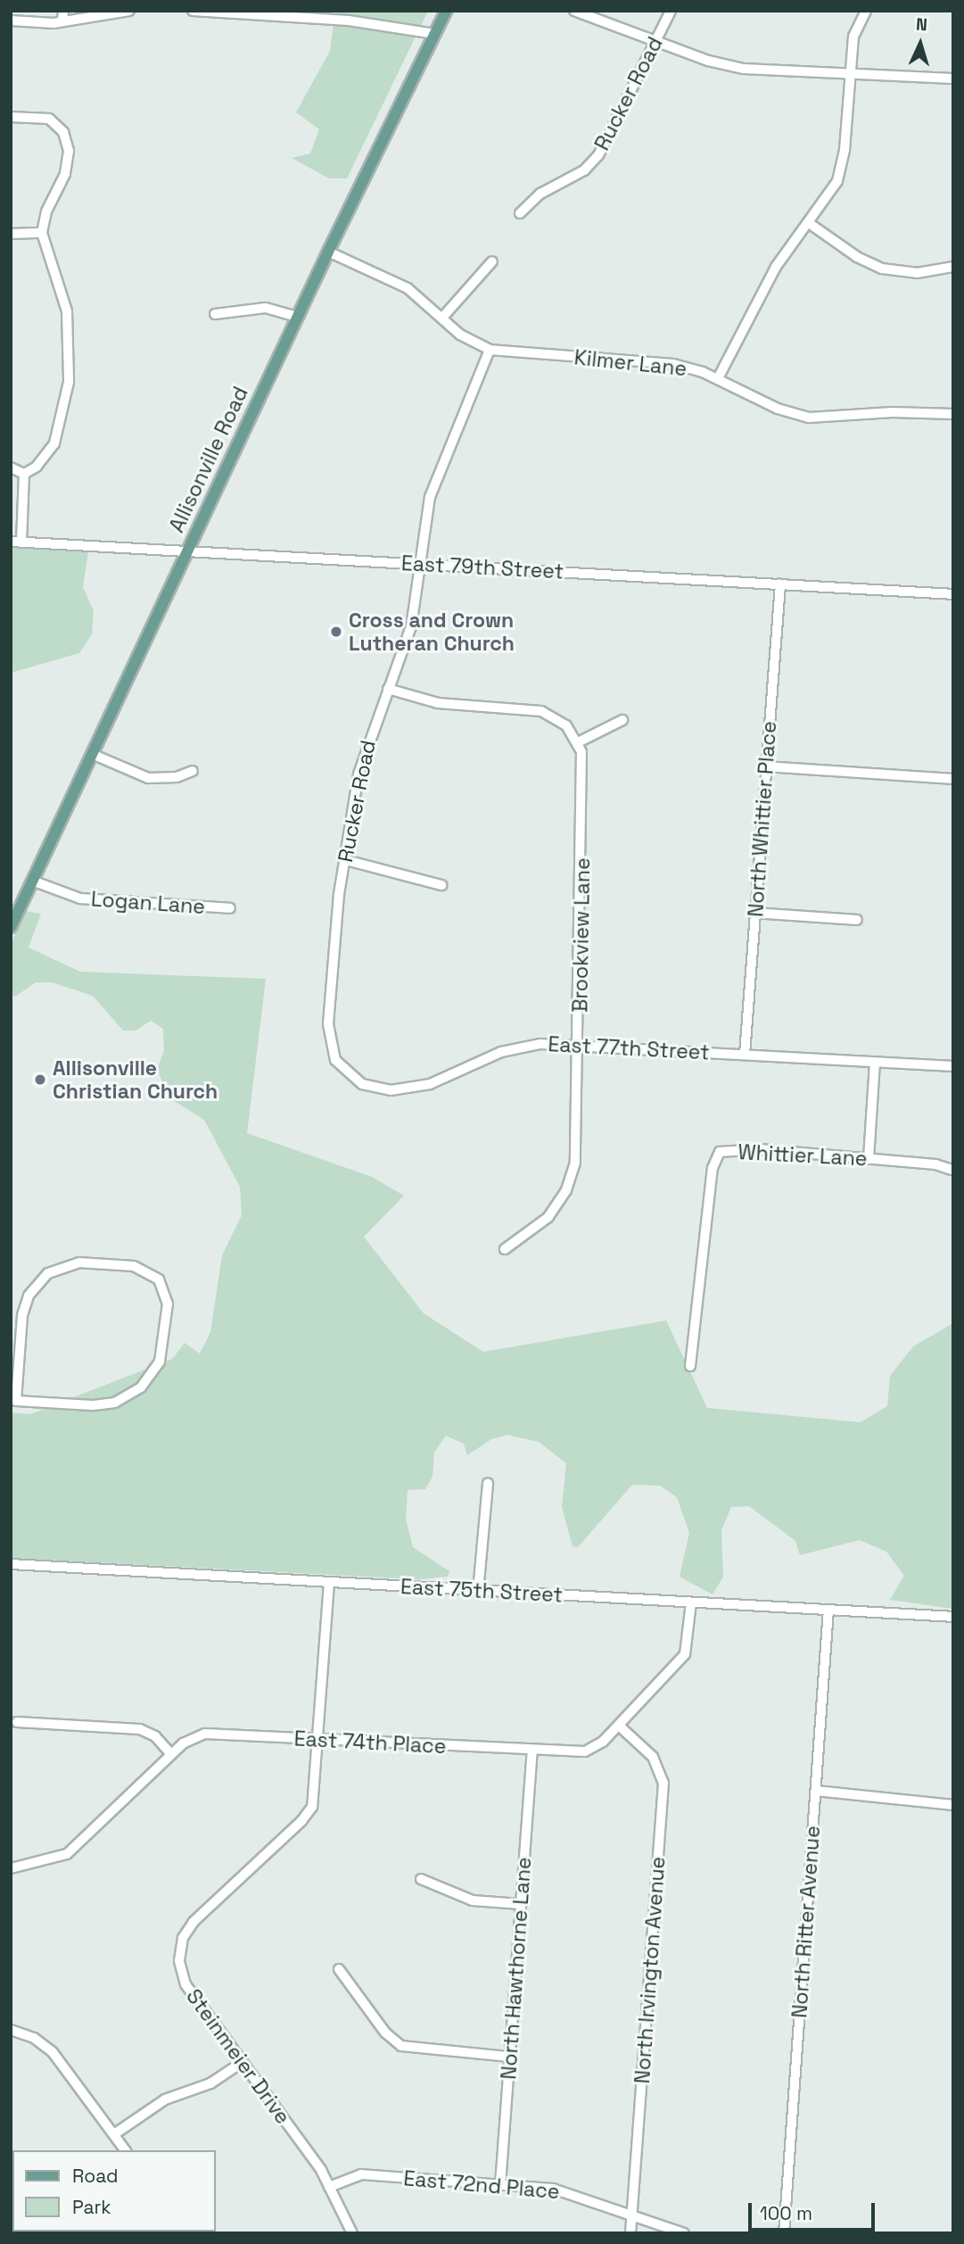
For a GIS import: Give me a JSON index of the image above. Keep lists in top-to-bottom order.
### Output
{
  "streets": {
    "main road": ["Allisonville Road"],
    "street": [
      "Rucker Road",
      "Kilmer Lane",
      "East 79th Street",
      "North Whittier Place",
      "Logan Lane",
      "Brookview Lane",
      "East 77th Street",
      "Whittier Lane",
      "East 75th Street",
      "East 74th Place",
      "North Ritter Avenue",
      "North Hawthorne Lane",
      "North Irvington Avenue",
      "Steinmeier Drive",
      "East 72nd Place"
    ]
  },
  "crossings": [
    ["Rucker Road", "Kilmer Lane"],
    ["Rucker Road", "East 79th Street"],
    ["Rucker Road", "East 77th Street"],
    ["Kilmer Lane", "Allisonville Road"],
    ["Allisonville Road", "East 79th Street"],
    ["Allisonville Road", "Logan Lane"],
    ["East 79th Street", "North Whittier Place"],
    ["North Whittier Place", "East 77th Street"],
    ["Brookview Lane", "East 77th Street"],
    ["East 75th Street", "East 74th Place"],
    ["East 75th Street", "North Ritter Avenue"],
    ["East 75th Street", "Steinmeier Drive"],
    ["East 74th Place", "North Hawthorne Lane"],
    ["East 74th Place", "North Irvington Avenue"],
    ["East 74th Place", "Steinmeier Drive"],
    ["North Hawthorne Lane", "East 72nd Place"],
    ["North Irvington Avenue", "East 72nd Place"],
    ["Steinmeier Drive", "East 72nd Place"]
  ],
  "places": ["Cross and Crown Lutheran Church", "Allisonville Christian Church"],
  "legend": ["Road", "Park"],
  "scale_bar": "100 m",
  "north": "top"
}
